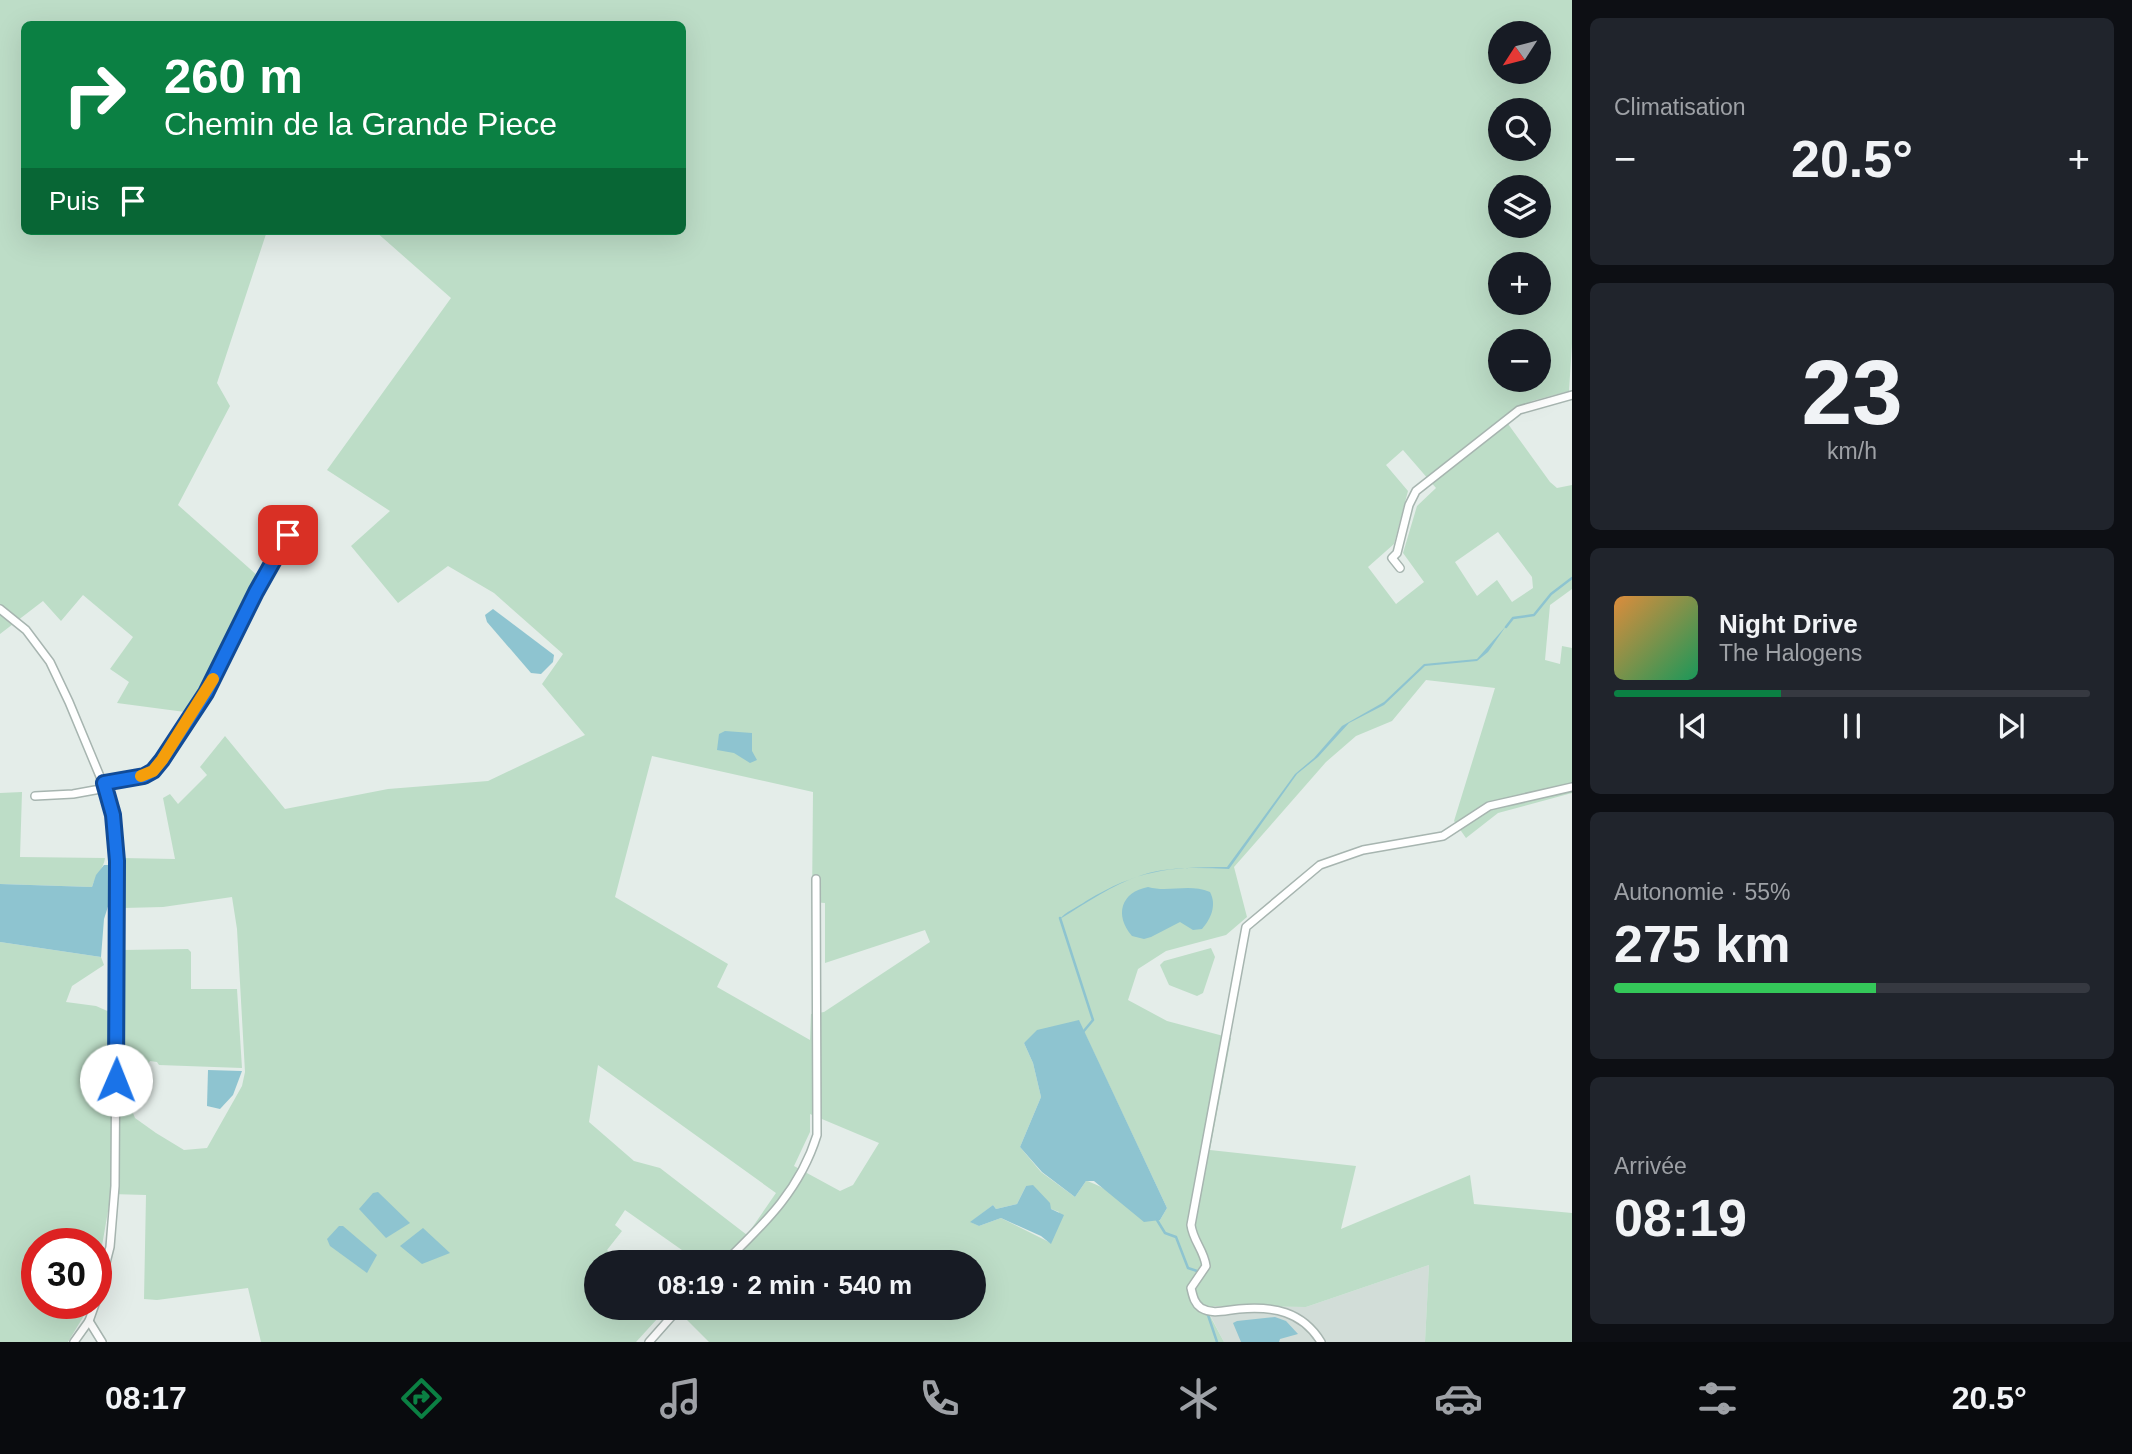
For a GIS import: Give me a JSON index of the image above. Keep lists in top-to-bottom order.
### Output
{
  "north": "bottom left",
  "page": {
    "tile": [
      "Climatisation",
      ["23", "km/h"],
      ["Autonomie · 55%", "275 km"],
      ["Arrivée", "08:19"]
    ],
    "map_buttons": ["+", "−"],
    "turn": ["260 m", "Chemin de la Grande Piece"],
    "heat": ["−", "20.5°", "+"],
    "then": "Puis",
    "song": ["Night Drive", "The Halogens"],
    "limit": "30",
    "trip": "08:19 · 2 min · 540 m",
    "tabs": ["08:17", "20.5°"]
  }
}
